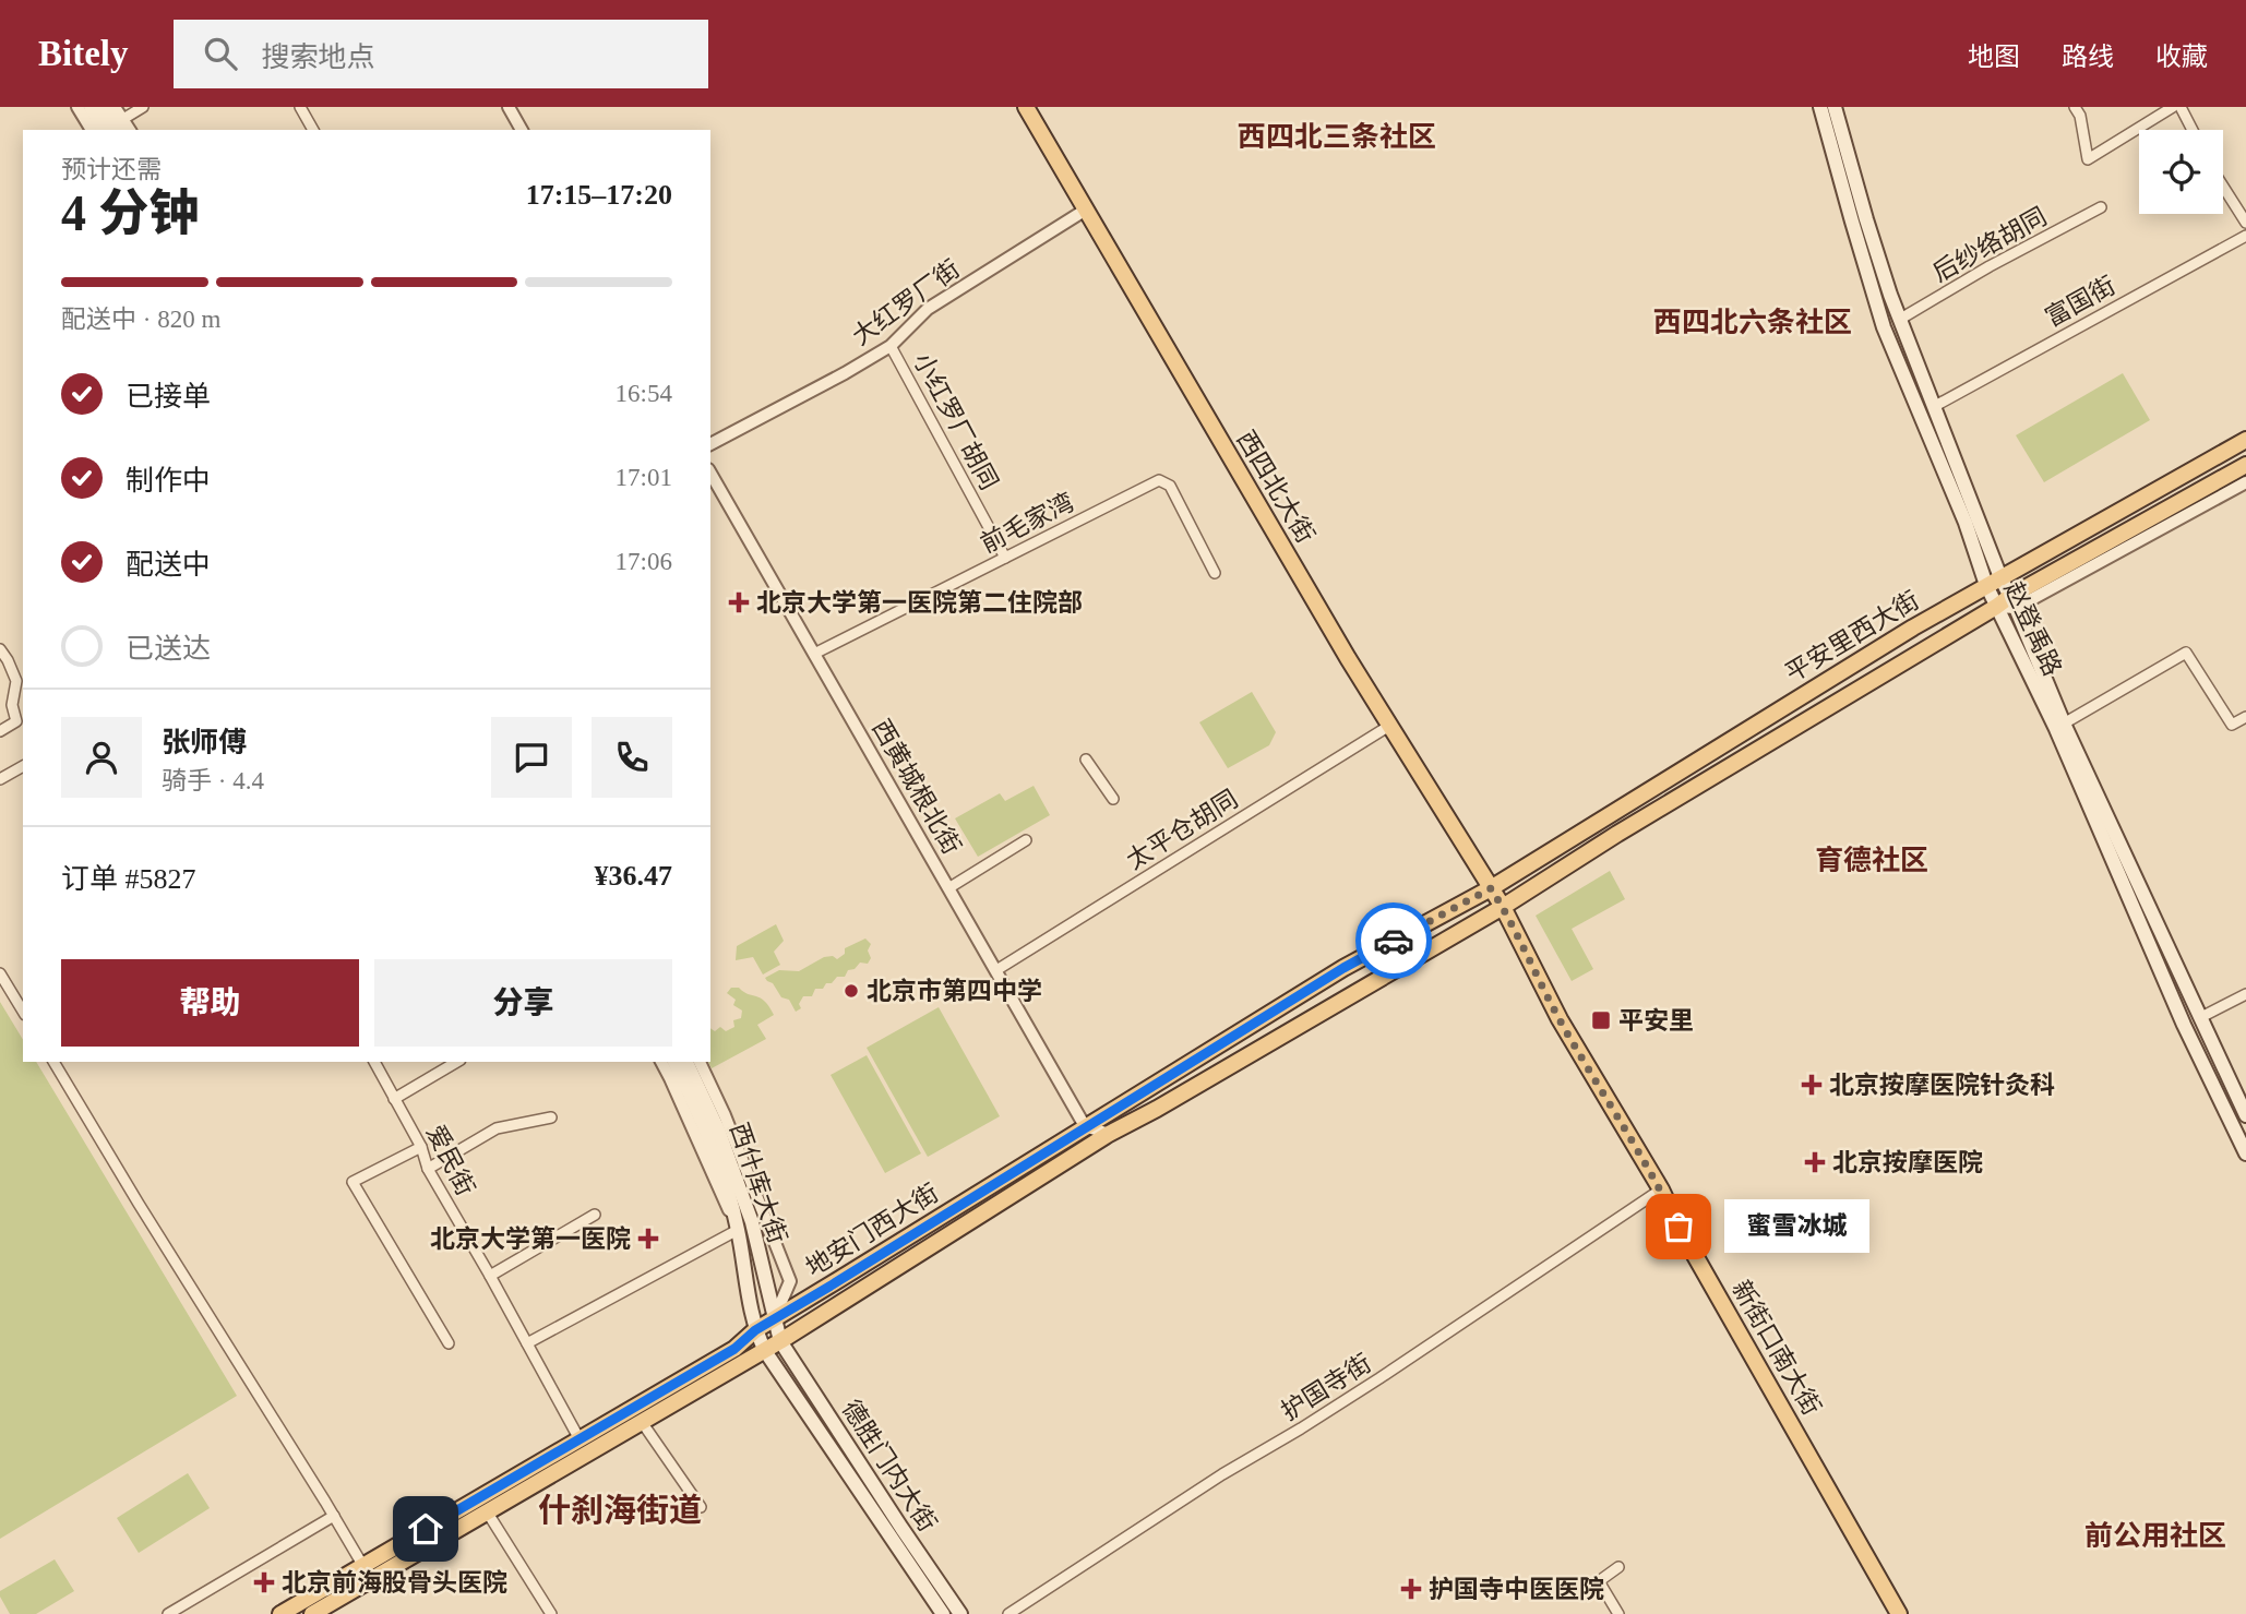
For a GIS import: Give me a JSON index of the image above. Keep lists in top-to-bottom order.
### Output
{
  "streets": {
    "main road": [
      "西四北大街",
      "赵登禹路",
      "平安里西大街",
      "西什库大街",
      "地安门西大街",
      "新街口南大街",
      "德胜门内大街"
    ],
    "street": [
      "后纱络胡同",
      "富国街",
      "大红罗厂街",
      "小红罗厂胡同",
      "前毛家湾",
      "西黄城根北街",
      "太平仓胡同",
      "爱民街",
      "护国寺街"
    ]
  },
  "crossings": [
    ["后纱络胡同", "赵登禹路"],
    ["富国街", "赵登禹路"],
    ["大红罗厂街", "小红罗厂胡同"],
    ["大红罗厂街", "西四北大街"],
    ["小红罗厂胡同", "前毛家湾"],
    ["西四北大街", "平安里西大街"],
    ["西四北大街", "太平仓胡同"],
    ["西四北大街", "地安门西大街"],
    ["西四北大街", "新街口南大街"],
    ["前毛家湾", "西黄城根北街"],
    ["赵登禹路", "平安里西大街"],
    ["平安里西大街", "地安门西大街"],
    ["平安里西大街", "新街口南大街"],
    ["西黄城根北街", "太平仓胡同"],
    ["西黄城根北街", "地安门西大街"],
    ["爱民街", "地安门西大街"],
    ["西什库大街", "地安门西大街"],
    ["西什库大街", "德胜门内大街"],
    ["地安门西大街", "新街口南大街"],
    ["地安门西大街", "德胜门内大街"],
    ["新街口南大街", "护国寺街"]
  ],
  "districts": [
    "西四北三条社区",
    "西四北六条社区",
    "育德社区",
    "什刹海街道",
    "前公用社区"
  ],
  "places": {
    "health": [
      "北京大学第一医院第二住院部",
      "北京按摩医院针灸科",
      "北京按摩医院",
      "北京大学第一医院",
      "北京前海股骨头医院",
      "护国寺中医医院"
    ],
    "other": ["北京市第四中学", "蜜雪冰城"],
    "transit": ["平安里"]
  },
  "page": {
    "header": "Bitely",
    "search": "搜索地点",
    "nav": ["地图", "路线", "收藏"],
    "heading": ["4 分钟", "预计还需", "17:15–17:20"],
    "panel": [
      "张师傅",
      "骑手 · 4.4",
      "订单 #5827",
      "¥36.47"
    ],
    "bar": "配送中 · 820 m",
    "list": [
      ["已接单", "16:54"],
      ["制作中", "17:01"],
      ["配送中", "17:06"],
      "已送达"
    ],
    "buttons": ["帮助", "分享"],
    "bubble": "蜜雪冰城"
  }
}
